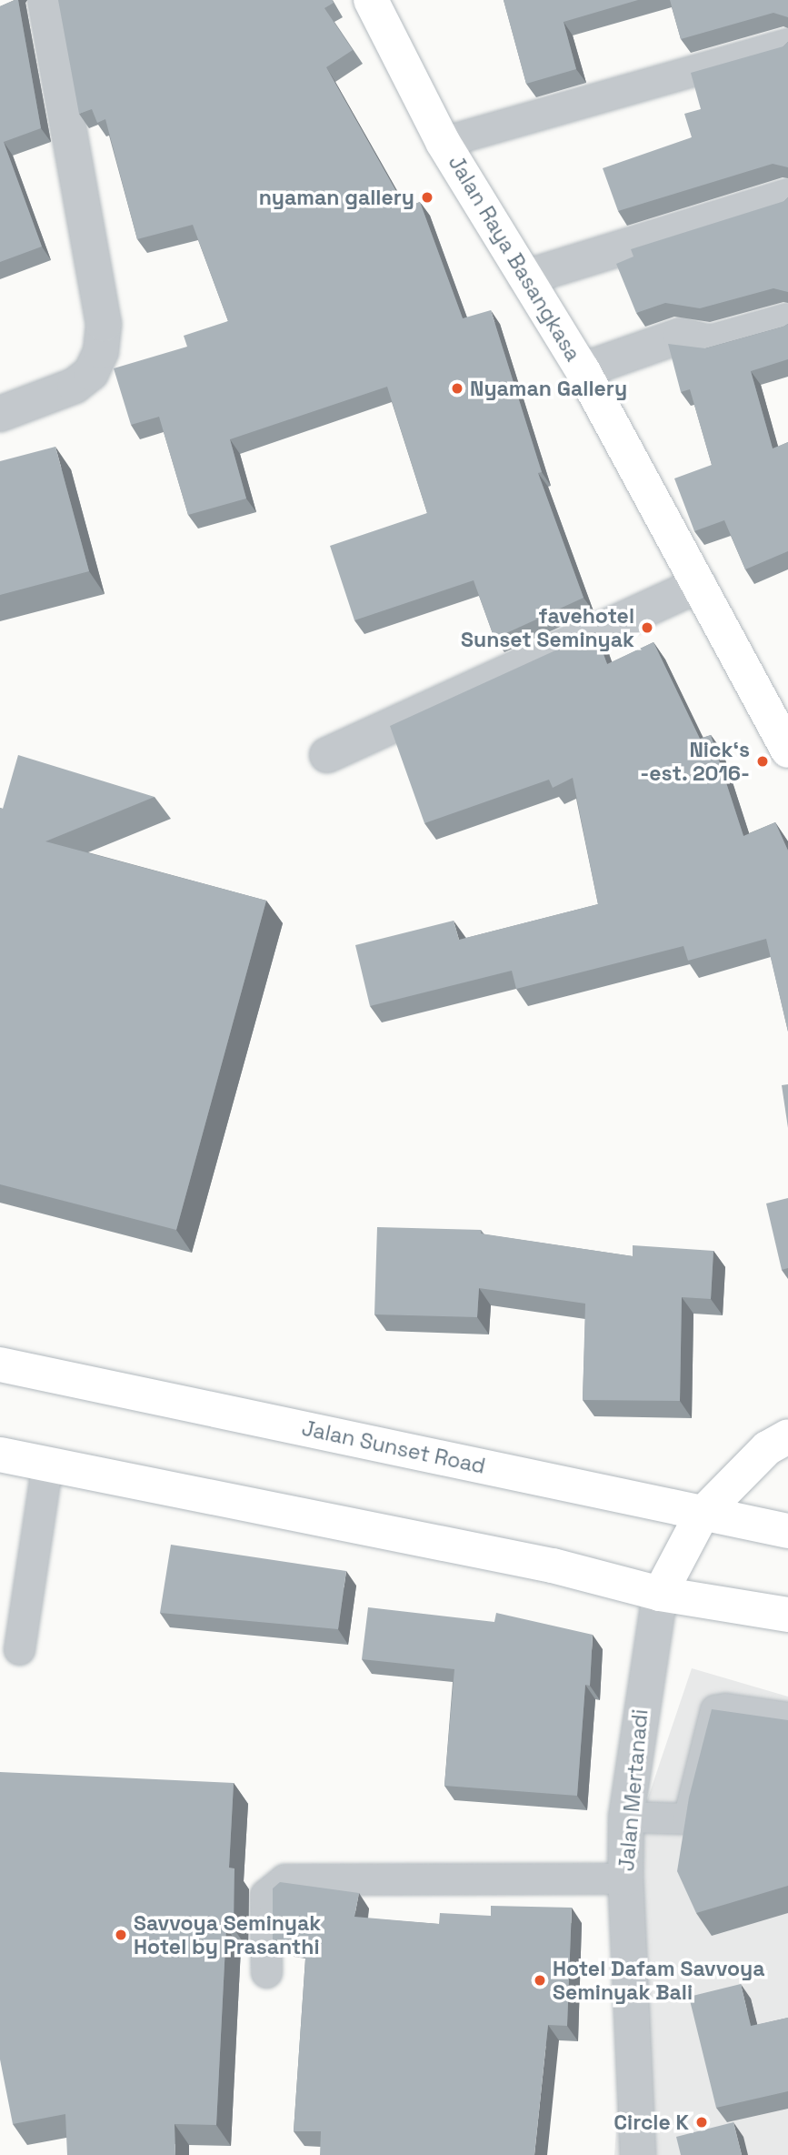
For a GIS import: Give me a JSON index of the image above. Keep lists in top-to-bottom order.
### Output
{
  "streets": {
    "main road": ["Jalan Raya Basangkasa", "Jalan Sunset Road", "Jalan Mertanadi"]
  },
  "crossings": [
    ["Jalan Sunset Road", "Jalan Mertanadi"]
  ],
  "places": [
    "nyaman gallery",
    "Nyaman Gallery",
    "favehotel Sunset Seminyak",
    "Nick‘s -est. 2016-",
    "Savvoya Seminyak Hotel by Prasanthi",
    "Hotel Dafam Savvoya Seminyak Bali",
    "Circle K"
  ]
}
